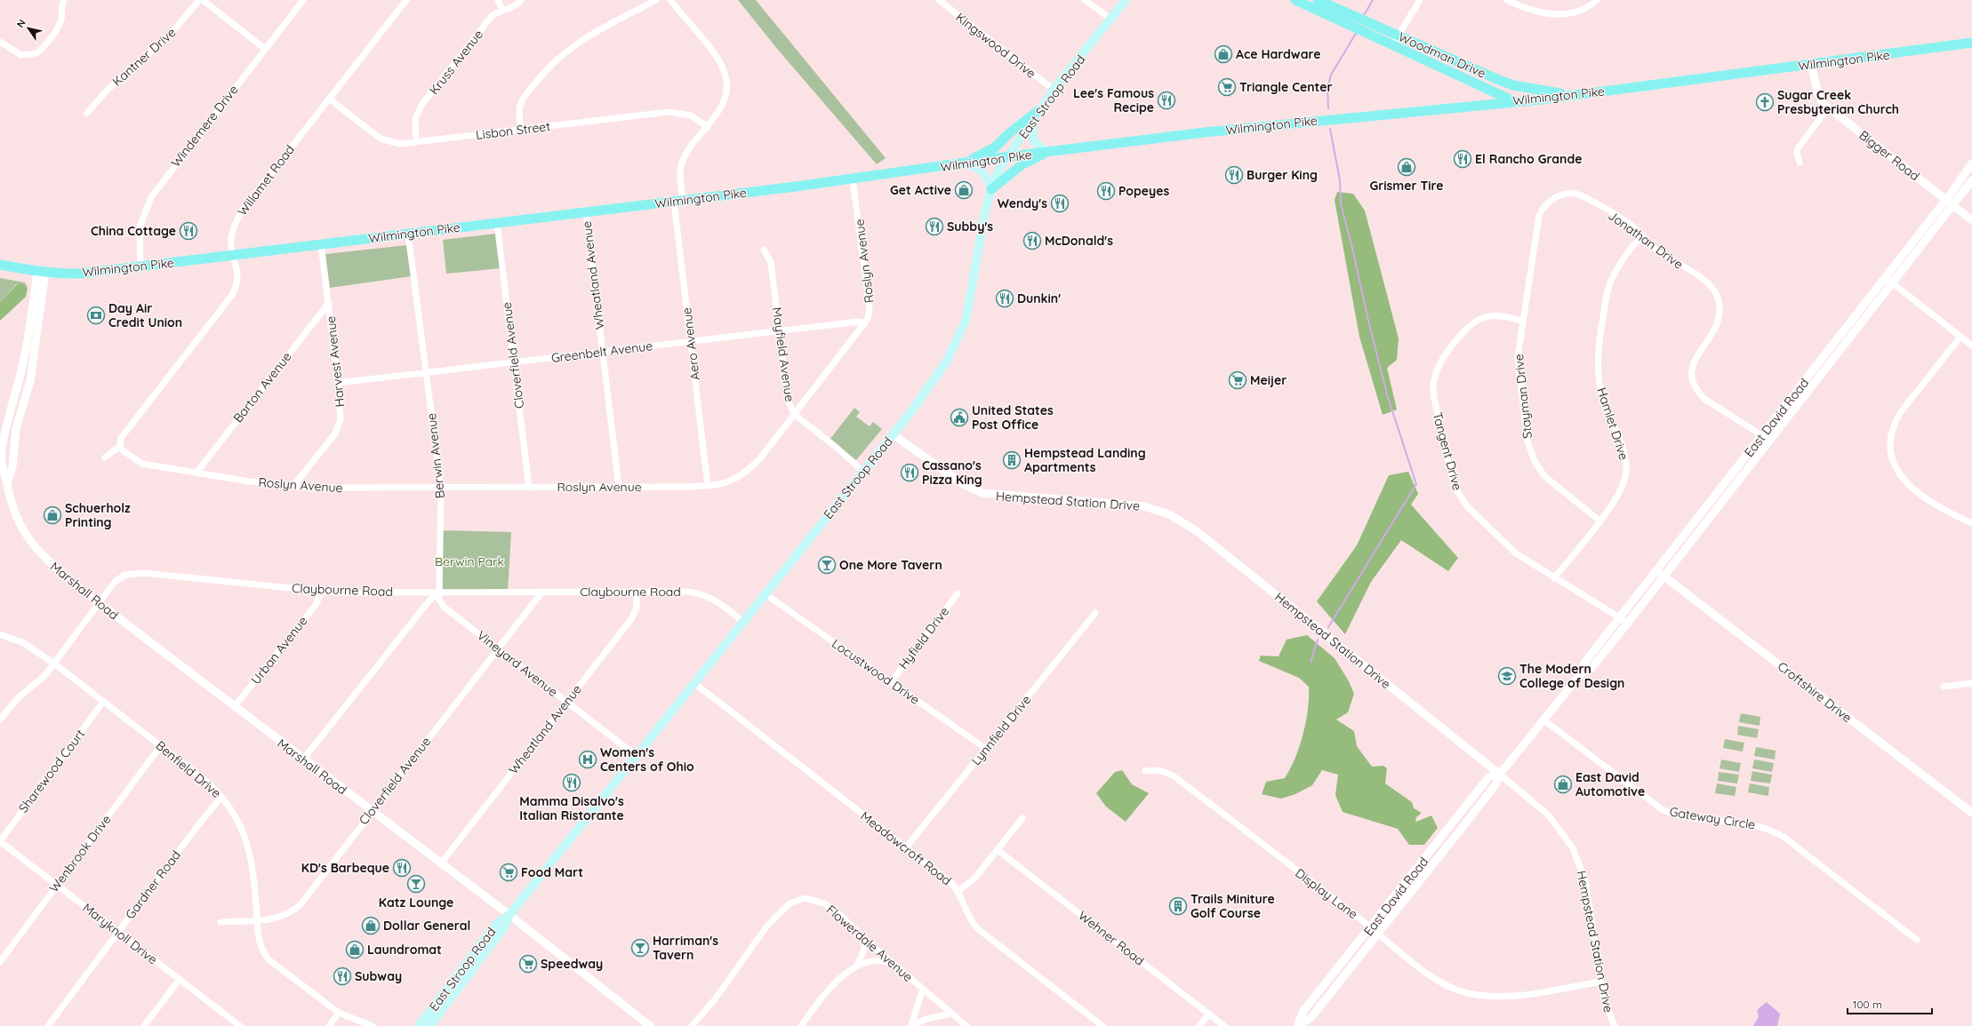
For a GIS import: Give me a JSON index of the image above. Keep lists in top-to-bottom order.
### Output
{
  "streets": {
    "main road": ["Woodman Drive", "Wilmington Pike", "East Stroop Road"],
    "street": [
      "Kingswood Drive",
      "Kantner Drive",
      "Kruss Avenue",
      "Windemere Drive",
      "Lisbon Street",
      "Bigger Road",
      "Willamet Road",
      "Jonathan Drive",
      "Roslyn Avenue",
      "Wheatland Avenue",
      "Aero Avenue",
      "Greenbelt Avenue",
      "Mayfield Avenue",
      "Cloverfield Avenue",
      "Harvest Avenue",
      "Barton Avenue",
      "Stayman Drive",
      "East David Road",
      "Hamlet Drive",
      "Tangent Drive",
      "Berwin Avenue",
      "Hempstead Station Drive",
      "Claybourne Road",
      "Marshall Road",
      "Hyfield Drive",
      "Urban Avenue",
      "Vineyard Avenue",
      "Locustwood Drive",
      "Croftshire Drive",
      "Lynnfield Drive",
      "Benfield Drive",
      "Sharewood Court",
      "Gateway Circle",
      "Meadowcroft Road",
      "Wenbrook Drive",
      "Gardner Road",
      "Display Lane",
      "Maryknoll Drive",
      "Wehner Road",
      "Flowerdale Avenue"
    ]
  },
  "crossings": [
    ["Kingswood Drive", "East Stroop Road"],
    ["Woodman Drive", "Wilmington Pike"],
    ["Wilmington Pike", "East Stroop Road"],
    ["Wilmington Pike", "Windemere Drive"],
    ["Wilmington Pike", "Bigger Road"],
    ["Wilmington Pike", "Willamet Road"],
    ["Wilmington Pike", "Roslyn Avenue"],
    ["Wilmington Pike", "Wheatland Avenue"],
    ["Wilmington Pike", "Aero Avenue"],
    ["Wilmington Pike", "Cloverfield Avenue"],
    ["Wilmington Pike", "Harvest Avenue"],
    ["Wilmington Pike", "Berwin Avenue"],
    ["Wilmington Pike", "Marshall Road"],
    ["Kruss Avenue", "Lisbon Street"],
    ["East Stroop Road", "Mayfield Avenue"],
    ["East Stroop Road", "Hempstead Station Drive"],
    ["East Stroop Road", "Claybourne Road"],
    ["East Stroop Road", "Marshall Road"],
    ["East Stroop Road", "Vineyard Avenue"],
    ["East Stroop Road", "Locustwood Drive"],
    ["East Stroop Road", "Meadowcroft Road"],
    ["Lisbon Street", "Willamet Road"],
    ["Lisbon Street", "Aero Avenue"],
    ["Bigger Road", "East David Road"],
    ["Willamet Road", "Roslyn Avenue"],
    ["Jonathan Drive", "Stayman Drive"],
    ["Jonathan Drive", "East David Road"],
    ["Jonathan Drive", "Hamlet Drive"],
    ["Roslyn Avenue", "Wheatland Avenue"],
    ["Roslyn Avenue", "Aero Avenue"],
    ["Roslyn Avenue", "Greenbelt Avenue"],
    ["Roslyn Avenue", "Mayfield Avenue"],
    ["Roslyn Avenue", "Cloverfield Avenue"],
    ["Roslyn Avenue", "Harvest Avenue"],
    ["Roslyn Avenue", "Barton Avenue"],
    ["Roslyn Avenue", "Berwin Avenue"],
    ["Wheatland Avenue", "Greenbelt Avenue"],
    ["Wheatland Avenue", "Claybourne Road"],
    ["Wheatland Avenue", "Marshall Road"],
    ["Wheatland Avenue", "Vineyard Avenue"],
    ["Aero Avenue", "Greenbelt Avenue"],
    ["Greenbelt Avenue", "Mayfield Avenue"],
    ["Greenbelt Avenue", "Cloverfield Avenue"],
    ["Greenbelt Avenue", "Harvest Avenue"],
    ["Greenbelt Avenue", "Berwin Avenue"],
    ["Cloverfield Avenue", "Claybourne Road"],
    ["Cloverfield Avenue", "Marshall Road"],
    ["Cloverfield Avenue", "Vineyard Avenue"],
    ["Cloverfield Avenue", "Benfield Drive"],
    ["Harvest Avenue", "Barton Avenue"],
    ["Stayman Drive", "Hamlet Drive"],
    ["Stayman Drive", "Tangent Drive"],
    ["East David Road", "Tangent Drive"],
    ["East David Road", "Hempstead Station Drive"],
    ["East David Road", "Croftshire Drive"],
    ["East David Road", "Gateway Circle"],
    ["East David Road", "Display Lane"],
    ["Hamlet Drive", "Tangent Drive"],
    ["Berwin Avenue", "Claybourne Road"],
    ["Berwin Avenue", "Vineyard Avenue"],
    ["Hempstead Station Drive", "Display Lane"],
    ["Claybourne Road", "Marshall Road"],
    ["Claybourne Road", "Urban Avenue"],
    ["Claybourne Road", "Vineyard Avenue"],
    ["Claybourne Road", "Benfield Drive"],
    ["Marshall Road", "Urban Avenue"],
    ["Hyfield Drive", "Locustwood Drive"],
    ["Locustwood Drive", "Lynnfield Drive"],
    ["Lynnfield Drive", "Meadowcroft Road"],
    ["Benfield Drive", "Sharewood Court"],
    ["Benfield Drive", "Wenbrook Drive"],
    ["Benfield Drive", "Gardner Road"],
    ["Sharewood Court", "Maryknoll Drive"],
    ["Wenbrook Drive", "Maryknoll Drive"],
    ["Gardner Road", "Maryknoll Drive"]
  ],
  "parks": ["Berwin Park"],
  "places": {
    "shop": [
      "Ace Hardware",
      "Grismer Tire",
      "Get Active",
      "Schuerholz Printing",
      "East David Automotive",
      "Dollar General",
      "Laundromat"
    ],
    "supermarket": [
      "Triangle Center",
      "Meijer",
      "Food Mart",
      "Speedway"
    ],
    "restaurant": [
      "Lee's Famous Recipe",
      "El Rancho Grande",
      "Burger King",
      "Popeyes",
      "Wendy's",
      "Subby's",
      "China Cottage",
      "McDonald's",
      "Dunkin'",
      "Cassano's Pizza King",
      "Mamma Disalvo's Italian Ristorante",
      "KD's Barbeque",
      "Subway"
    ],
    "church": ["Sugar Creek Presbyterian Church"],
    "bank": ["Day Air Credit Union"],
    "public building": ["United States Post Office"],
    "building": ["Hempstead Landing Apartments", "Trails Miniture Golf Course"],
    "bar": ["One More Tavern", "Katz Lounge", "Harriman's Tavern"],
    "school or university": ["The Modern College of Design"],
    "hospital": ["Women's Centers of Ohio"]
  },
  "scale_bar": "100 m",
  "north": "top left"
}
